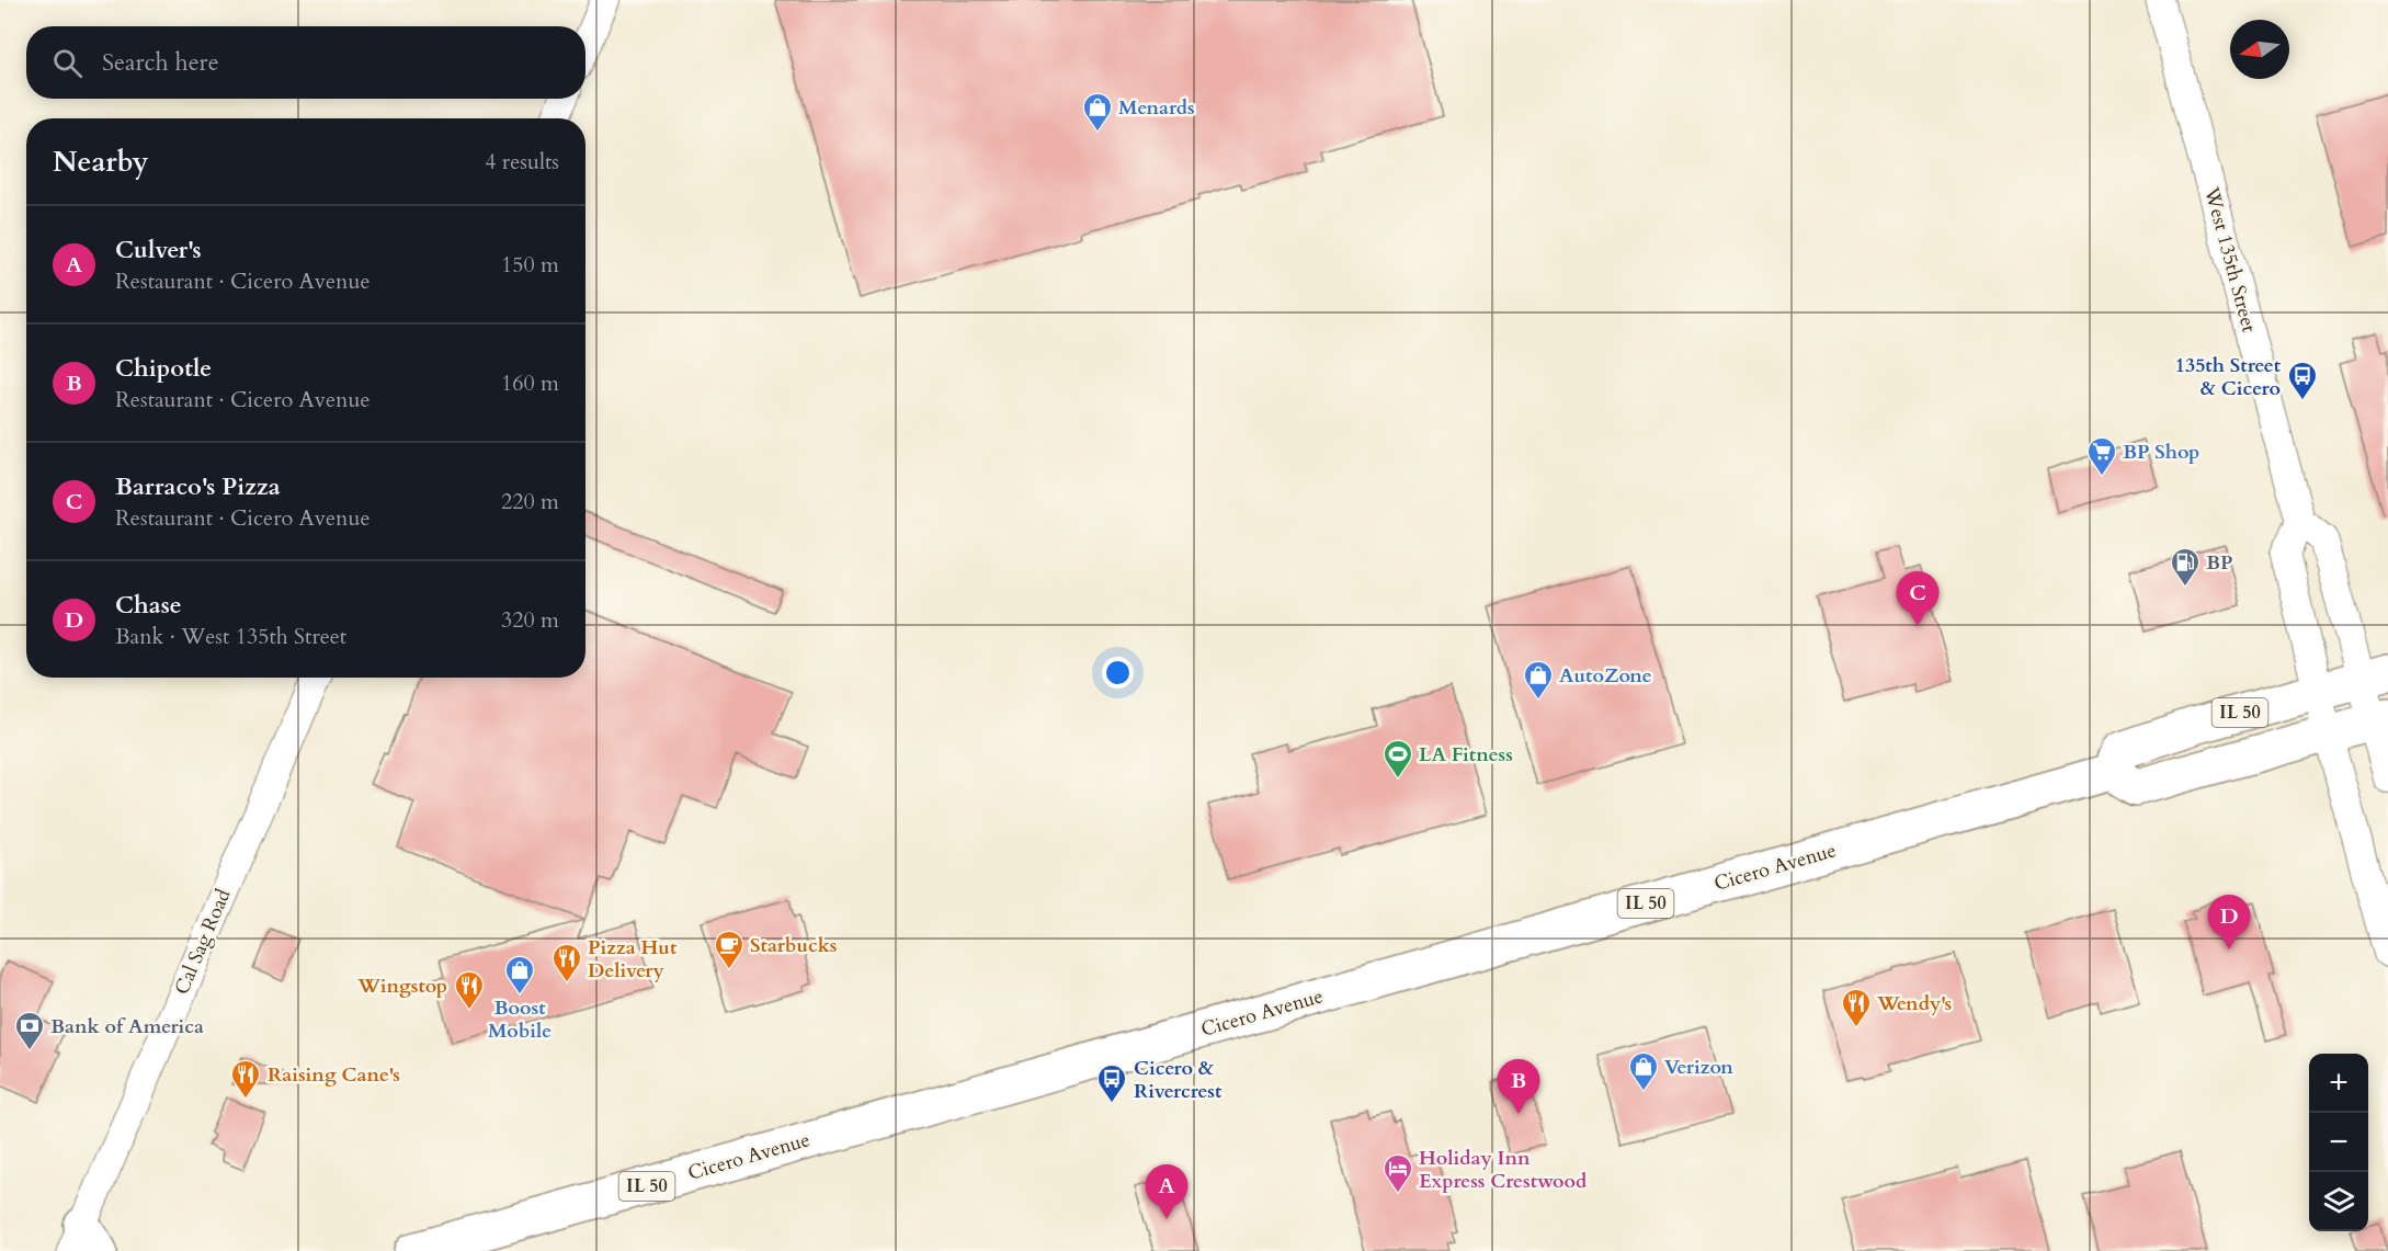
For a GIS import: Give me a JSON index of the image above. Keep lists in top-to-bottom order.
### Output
{
  "streets": {
    "main road": ["IL 50", "Cicero Avenue"],
    "street": ["West 135th Street", "Cal Sag Road"]
  },
  "crossings": [
    ["IL 50", "Cicero Avenue"]
  ],
  "places": {
    "shop": [
      "Menards",
      "AutoZone",
      "Boost Mobile",
      "Verizon"
    ],
    "bus stop": ["135th Street & Cicero", "Cicero & Rivercrest"],
    "supermarket": ["BP Shop"],
    "fuel station": ["BP"],
    "sports": ["LA Fitness"],
    "cafe": ["Starbucks"],
    "restaurant": [
      "Pizza Hut Delivery",
      "Wingstop",
      "Wendy's",
      "Raising Cane's"
    ],
    "bank": ["Bank of America"],
    "hotel": ["Holiday Inn Express Crestwood"]
  },
  "north": "left",
  "page": {
    "search": "Search here",
    "heading": ["Nearby", "4 results"],
    "list": [
      {
        "mark": "A",
        "name": "Culver's",
        "note": "Restaurant · Cicero Avenue",
        "value": "150 m"
      },
      {
        "mark": "B",
        "name": "Chipotle",
        "note": "Restaurant · Cicero Avenue",
        "value": "160 m"
      },
      {
        "mark": "C",
        "name": "Barraco's Pizza",
        "note": "Restaurant · Cicero Avenue",
        "value": "220 m"
      },
      {
        "mark": "D",
        "name": "Chase",
        "note": "Bank · West 135th Street",
        "value": "320 m"
      }
    ],
    "pins": [
      "C",
      "D",
      "B",
      "A"
    ],
    "map_buttons": ["+", "−"]
  }
}
